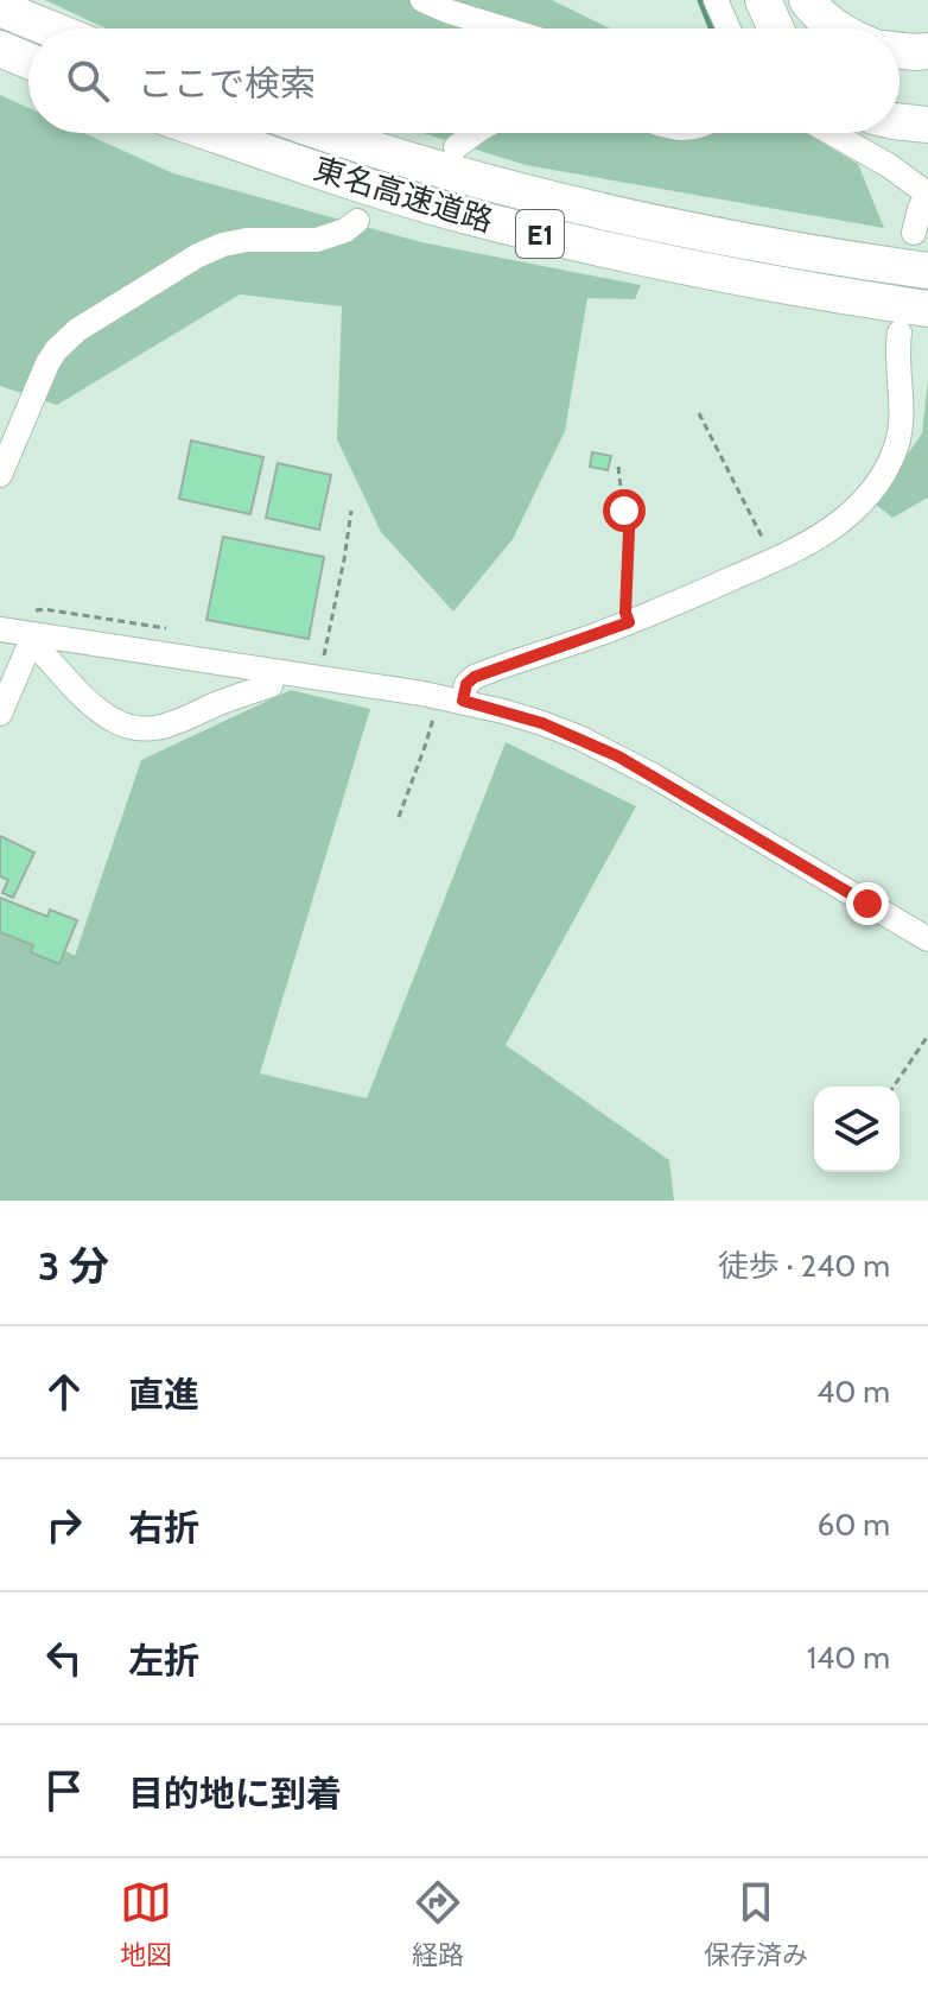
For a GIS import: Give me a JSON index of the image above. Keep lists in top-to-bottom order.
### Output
{
  "streets": {
    "highway": ["東名高速道路", "E1"]
  },
  "page": {
    "search": "ここで検索",
    "heading": ["3 分", "徒歩 · 240 m"],
    "list": [
      ["直進", "40 m"],
      ["右折", "60 m"],
      ["左折", "140 m"],
      "目的地に到着"
    ],
    "nav": ["地図", "経路", "保存済み"]
  }
}
